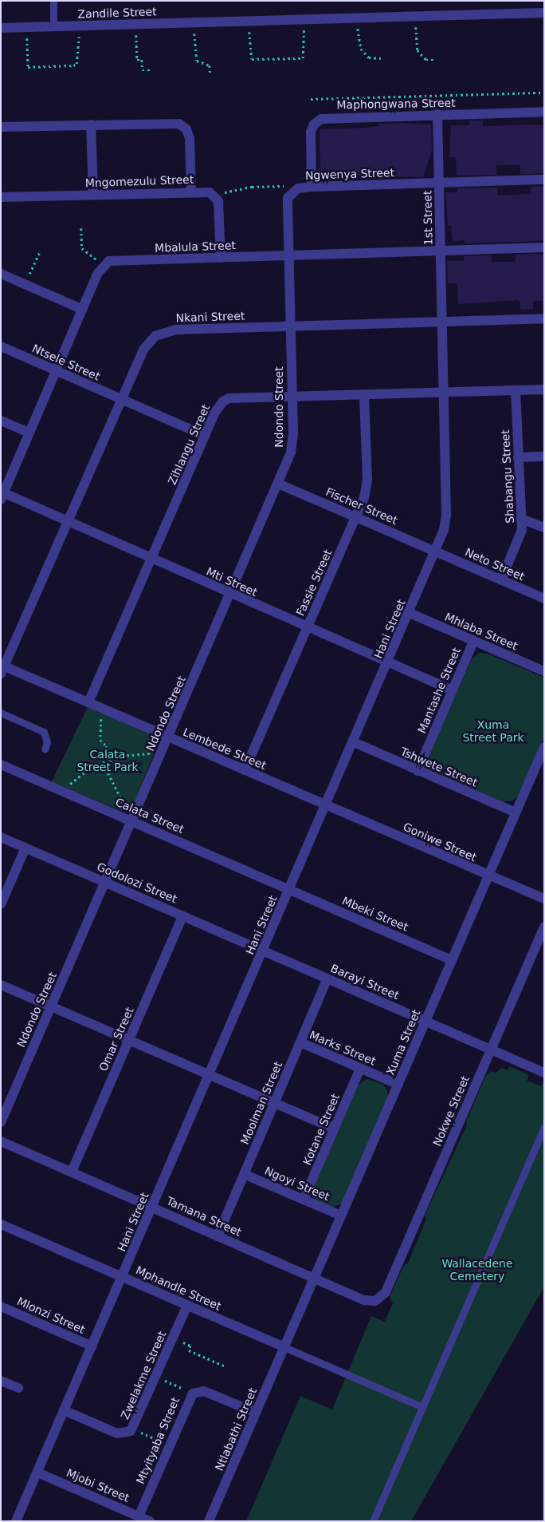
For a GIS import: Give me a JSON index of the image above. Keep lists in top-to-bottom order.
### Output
{
  "streets": {
    "street": [
      "Zandile Street",
      "Maphongwana Street",
      "Ngwenya Street",
      "Mngomezulu Street",
      "1st Street",
      "Mbalula Street",
      "Nkani Street",
      "Ntsele Street",
      "Ndondo Street",
      "Zihlangu Street",
      "Shabangu Street",
      "Fischer Street",
      "Neto Street",
      "Mti Street",
      "Fassie Street",
      "Hani Street",
      "Mhlaba Street",
      "Mantashe Street",
      "Lembede Street",
      "Tshwete Street",
      "Calata Street",
      "Goniwe Street",
      "Godolozi Street",
      "Mbeki Street",
      "Barayi Street",
      "Omar Street",
      "Xuma Street",
      "Marks Street",
      "Moolman Street",
      "Nokwe Street",
      "Kotane Street",
      "Ngoyi Street",
      "Tamana Street",
      "Mphandle Street",
      "Mlonzi Street",
      "Zwelakme Street",
      "Ntlabathi Street",
      "Mtyityaba Street",
      "Mjobi Street"
    ]
  },
  "crossings": [
    ["Maphongwana Street", "Ngwenya Street"],
    ["Maphongwana Street", "1st Street"],
    ["Ngwenya Street", "1st Street"],
    ["Ngwenya Street", "Mbalula Street"],
    ["Ngwenya Street", "Nkani Street"],
    ["Ngwenya Street", "Ndondo Street"],
    ["1st Street", "Mbalula Street"],
    ["1st Street", "Nkani Street"],
    ["1st Street", "Hani Street"],
    ["Nkani Street", "Ntsele Street"],
    ["Nkani Street", "Ndondo Street"],
    ["Nkani Street", "Mti Street"],
    ["Nkani Street", "Hani Street"],
    ["Nkani Street", "Lembede Street"],
    ["Ntsele Street", "Zihlangu Street"],
    ["Ndondo Street", "Zihlangu Street"],
    ["Ndondo Street", "Fischer Street"],
    ["Ndondo Street", "Mti Street"],
    ["Ndondo Street", "Lembede Street"],
    ["Ndondo Street", "Calata Street"],
    ["Ndondo Street", "Godolozi Street"],
    ["Zihlangu Street", "Shabangu Street"],
    ["Zihlangu Street", "Mti Street"],
    ["Zihlangu Street", "Fassie Street"],
    ["Zihlangu Street", "Hani Street"],
    ["Zihlangu Street", "Lembede Street"],
    ["Shabangu Street", "Neto Street"],
    ["Fischer Street", "Neto Street"],
    ["Fischer Street", "Fassie Street"],
    ["Fischer Street", "Hani Street"],
    ["Neto Street", "Hani Street"],
    ["Mti Street", "Fassie Street"],
    ["Mti Street", "Hani Street"],
    ["Mti Street", "Mantashe Street"],
    ["Fassie Street", "Lembede Street"],
    ["Hani Street", "Mhlaba Street"],
    ["Hani Street", "Lembede Street"],
    ["Hani Street", "Tshwete Street"],
    ["Hani Street", "Calata Street"],
    ["Hani Street", "Goniwe Street"],
    ["Hani Street", "Godolozi Street"],
    ["Hani Street", "Mbeki Street"],
    ["Hani Street", "Barayi Street"],
    ["Hani Street", "Tamana Street"],
    ["Hani Street", "Mphandle Street"],
    ["Hani Street", "Mlonzi Street"],
    ["Hani Street", "Zwelakme Street"],
    ["Hani Street", "Mjobi Street"],
    ["Mhlaba Street", "Mantashe Street"],
    ["Mantashe Street", "Tshwete Street"],
    ["Lembede Street", "Goniwe Street"],
    ["Tshwete Street", "Xuma Street"],
    ["Calata Street", "Mbeki Street"],
    ["Goniwe Street", "Xuma Street"],
    ["Godolozi Street", "Barayi Street"],
    ["Godolozi Street", "Omar Street"],
    ["Mbeki Street", "Xuma Street"],
    ["Barayi Street", "Xuma Street"],
    ["Barayi Street", "Moolman Street"],
    ["Barayi Street", "Nokwe Street"],
    ["Omar Street", "Tamana Street"],
    ["Xuma Street", "Marks Street"],
    ["Xuma Street", "Ngoyi Street"],
    ["Xuma Street", "Tamana Street"],
    ["Xuma Street", "Mphandle Street"],
    ["Xuma Street", "Ntlabathi Street"],
    ["Marks Street", "Moolman Street"],
    ["Marks Street", "Kotane Street"],
    ["Moolman Street", "Ngoyi Street"],
    ["Moolman Street", "Tamana Street"],
    ["Nokwe Street", "Tamana Street"],
    ["Kotane Street", "Ngoyi Street"],
    ["Mphandle Street", "Zwelakme Street"],
    ["Mphandle Street", "Ntlabathi Street"],
    ["Ntlabathi Street", "Mtyityaba Street"],
    ["Mtyityaba Street", "Mjobi Street"]
  ],
  "parks": ["Xuma Street Park", "Calata Street Park", "Wallacedene Cemetery"]
}
